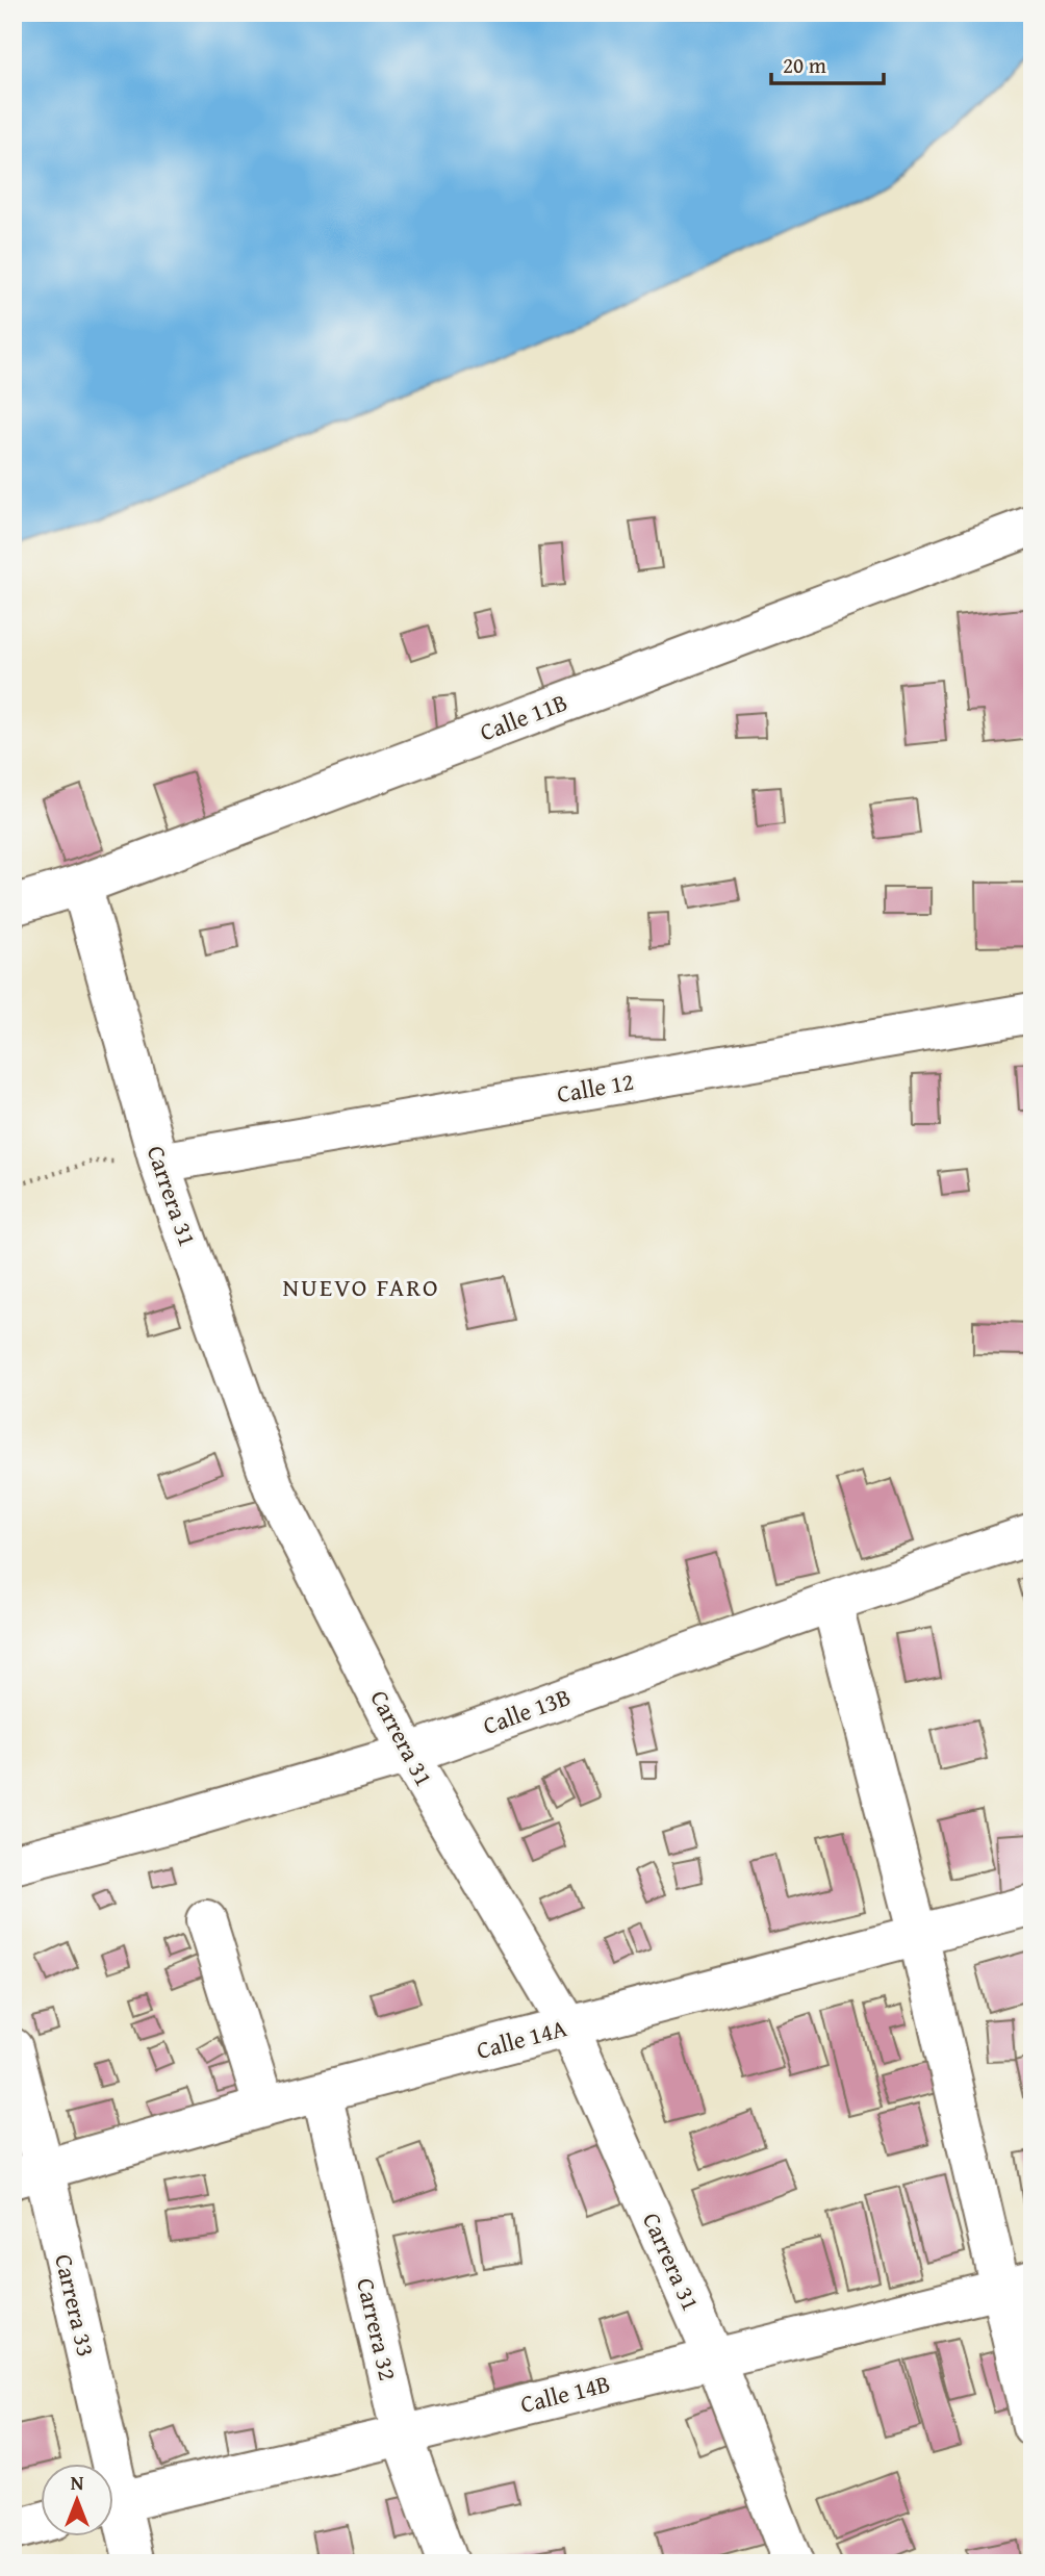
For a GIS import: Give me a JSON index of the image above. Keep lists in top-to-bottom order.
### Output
{
  "streets": {
    "street": [
      "Calle 11B",
      "Calle 12",
      "Carrera 31",
      "Calle 13B",
      "Calle 14A",
      "Carrera 33",
      "Carrera 32",
      "Calle 14B"
    ]
  },
  "crossings": [
    ["Calle 11B", "Carrera 31"],
    ["Calle 12", "Carrera 31"],
    ["Carrera 31", "Calle 13B"],
    ["Carrera 31", "Calle 14A"],
    ["Carrera 31", "Calle 14B"],
    ["Calle 14A", "Carrera 33"],
    ["Calle 14A", "Carrera 32"],
    ["Carrera 32", "Calle 14B"]
  ],
  "districts": ["NUEVO FARO"],
  "scale_bar": "20 m",
  "north": "top"
}
